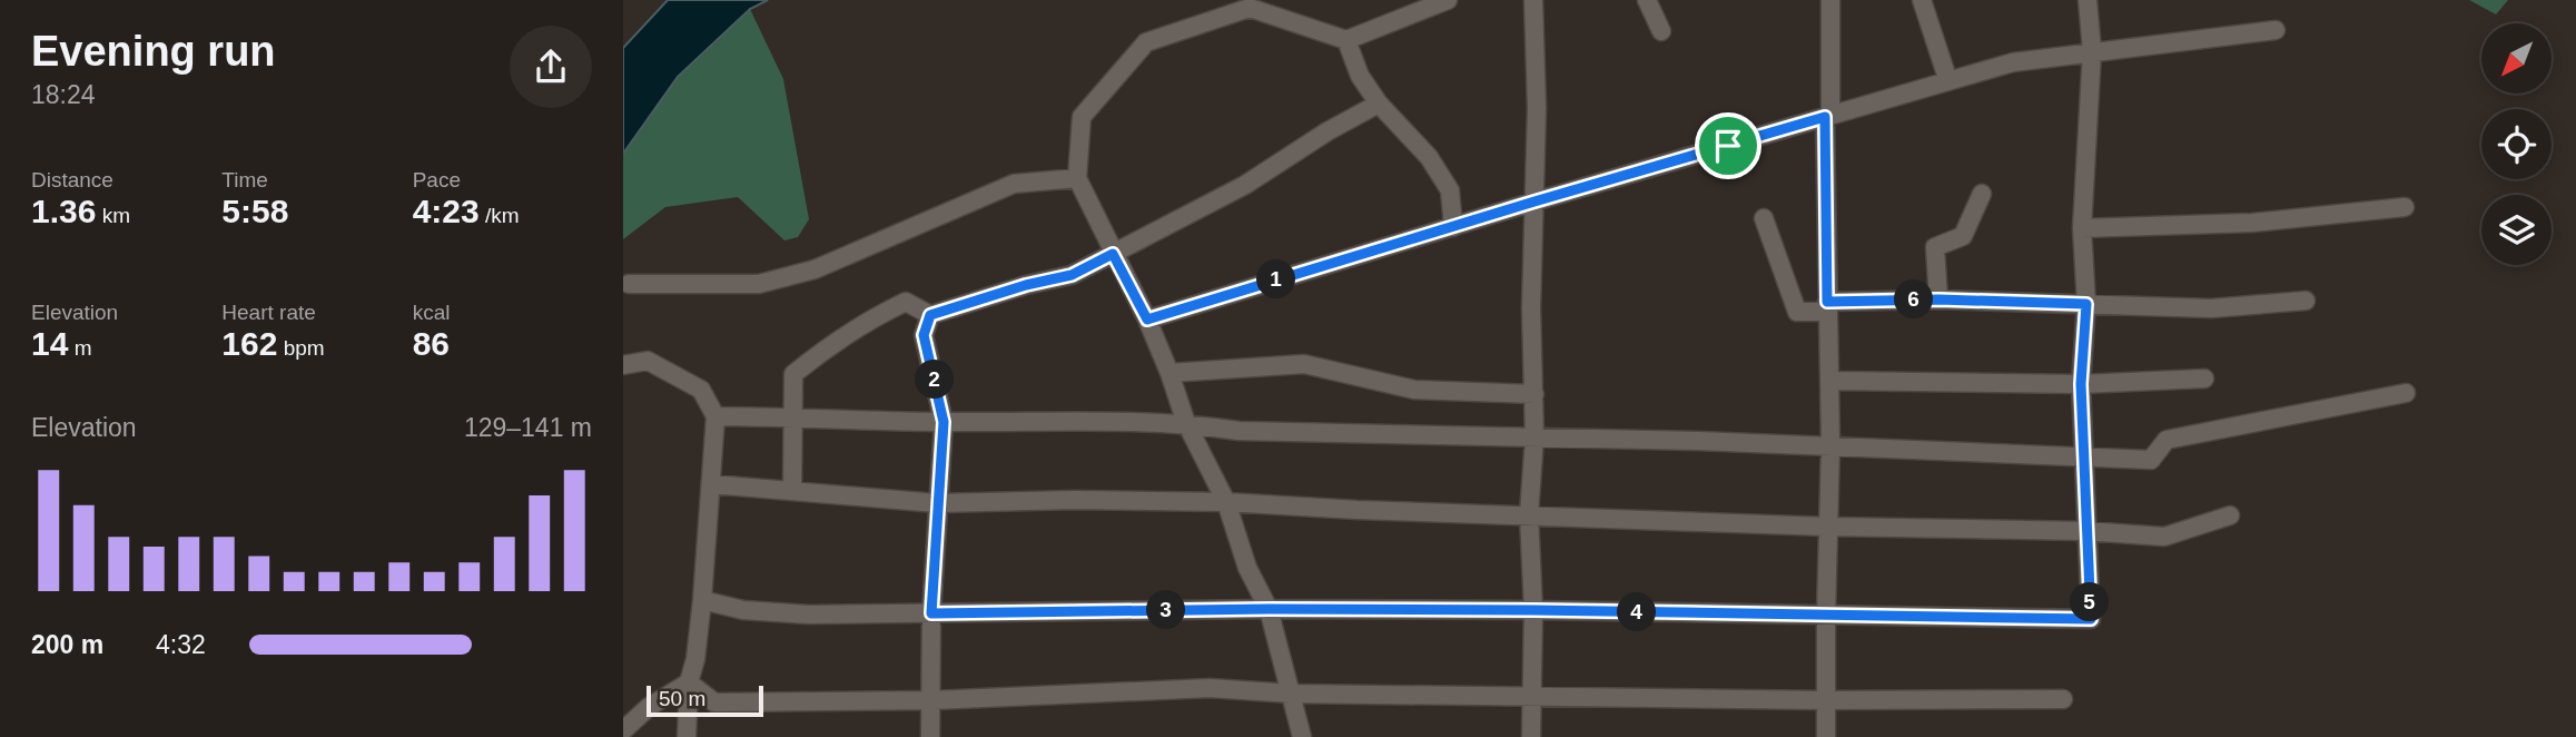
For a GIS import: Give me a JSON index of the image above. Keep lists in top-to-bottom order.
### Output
{
  "scale_bar": "50 m",
  "north": "bottom left",
  "page": {
    "heading": ["Evening run", "18:24"],
    "stats": [
      ["Distance", "1.36 km"],
      ["Time", "5:58"],
      ["Pace", "4:23 /km"],
      ["Elevation", "14 m"],
      ["Heart rate", "162 bpm"],
      ["kcal", "86"]
    ],
    "pins": [
      "1",
      "6",
      "2",
      "5",
      "3",
      "4"
    ],
    "chart": ["Elevation", "129–141 m"],
    "list": [
      {
        "name": "200 m",
        "note": "4:32"
      }
    ],
    "scale": "50 m"
  }
}
